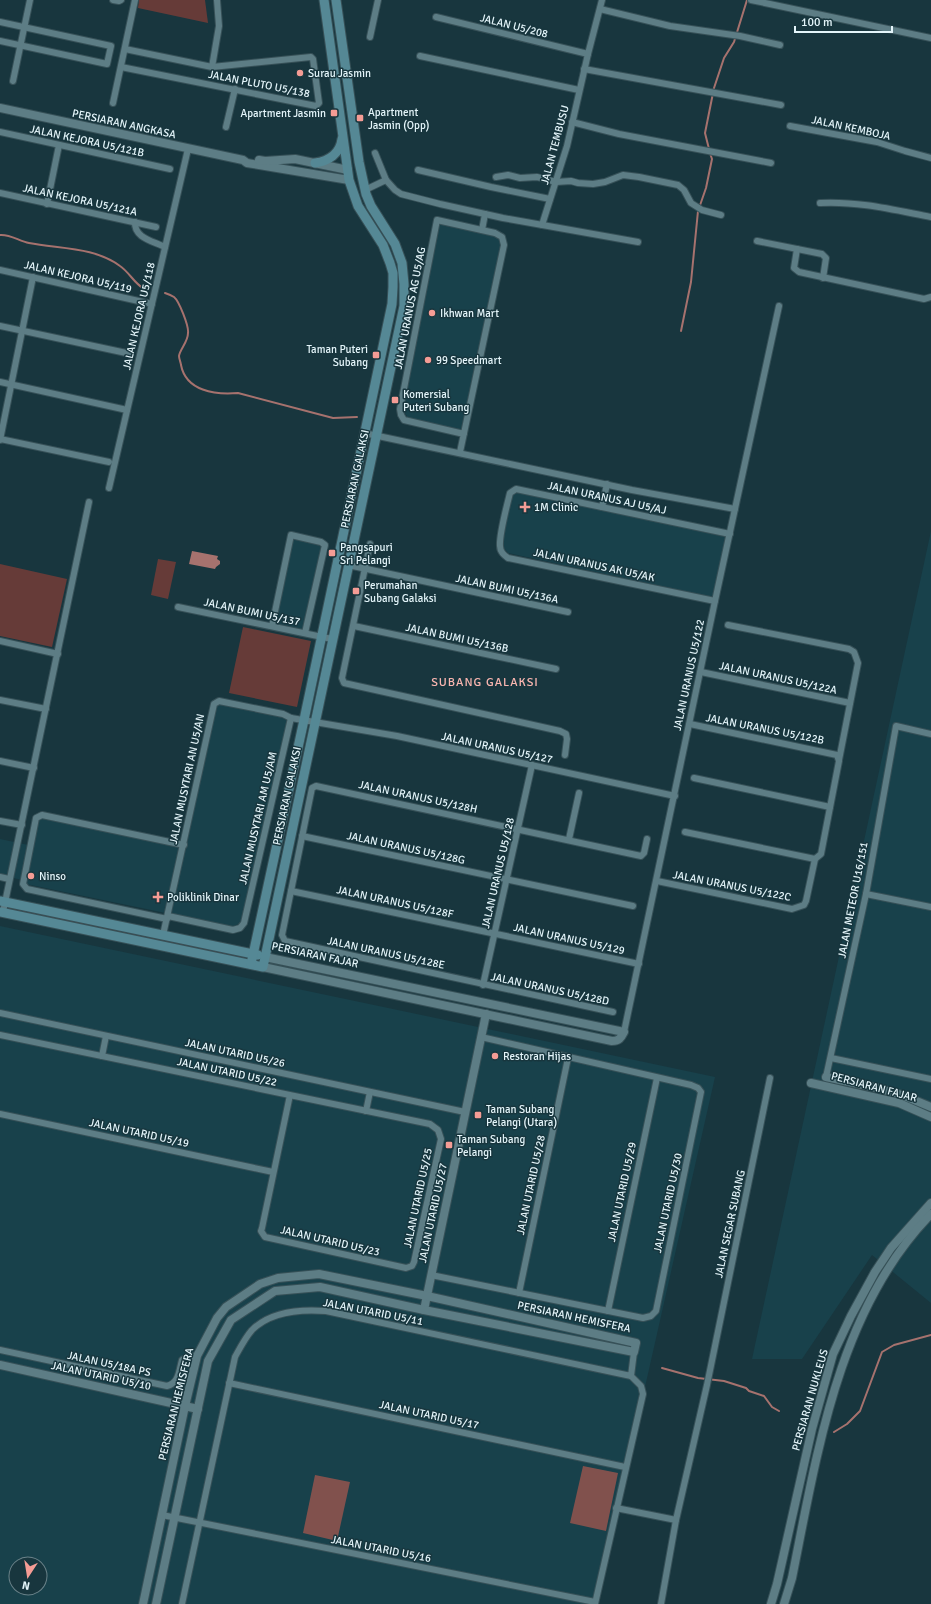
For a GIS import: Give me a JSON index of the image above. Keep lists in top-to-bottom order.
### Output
{
  "streets": {
    "main road": ["PERSIARAN GALAKSI", "PERSIARAN FAJAR"],
    "street": [
      "JALAN U5/208",
      "JALAN PLUTO U5/138",
      "PERSIARAN ANGKASA",
      "JALAN KEMBOJA",
      "JALAN KEJORA U5/121B",
      "JALAN TEMBUSU",
      "JALAN KEJORA U5/121A",
      "JALAN KEJORA U5/119",
      "JALAN URANUS AG U5/AG",
      "JALAN KEJORA U5/118",
      "JALAN URANUS AJ U5/AJ",
      "JALAN URANUS AK U5/AK",
      "JALAN BUMI U5/136A",
      "JALAN BUMI U5/137",
      "JALAN BUMI U5/136B",
      "JALAN URANUS U5/122",
      "JALAN URANUS U5/122A",
      "JALAN URANUS U5/122B",
      "JALAN URANUS U5/127",
      "JALAN MUSYTARI AN U5/AN",
      "JALAN URANUS U5/128H",
      "JALAN MUSYTARI AM U5/AM",
      "JALAN URANUS U5/128G",
      "JALAN URANUS U5/128",
      "JALAN URANUS U5/122C",
      "JALAN METEOR U16/151",
      "JALAN URANUS U5/128F",
      "JALAN URANUS U5/129",
      "JALAN URANUS U5/128E",
      "JALAN URANUS U5/128D",
      "JALAN UTARID U5/26",
      "JALAN UTARID U5/22",
      "JALAN UTARID U5/19",
      "JALAN UTARID U5/28",
      "JALAN UTARID U5/29",
      "JALAN UTARID U5/25",
      "JALAN UTARID U5/30",
      "JALAN UTARID U5/27",
      "JALAN SEGAR SUBANG",
      "JALAN UTARID U5/23",
      "JALAN UTARID U5/11",
      "PERSIARAN HEMISFERA",
      "JALAN U5/18A PS",
      "JALAN UTARID U5/10",
      "PERSIARAN NUKLEUS",
      "JALAN UTARID U5/17",
      "JALAN UTARID U5/16"
    ]
  },
  "crossings": [
    ["JALAN U5/208", "JALAN TEMBUSU"],
    ["PERSIARAN ANGKASA", "JALAN KEJORA U5/118"],
    ["PERSIARAN ANGKASA", "PERSIARAN GALAKSI"],
    ["JALAN KEJORA U5/119", "JALAN KEJORA U5/118"],
    ["PERSIARAN GALAKSI", "JALAN BUMI U5/136A"],
    ["PERSIARAN GALAKSI", "JALAN BUMI U5/137"],
    ["PERSIARAN GALAKSI", "JALAN URANUS U5/127"],
    ["PERSIARAN GALAKSI", "PERSIARAN FAJAR"],
    ["JALAN URANUS AJ U5/AJ", "JALAN URANUS AK U5/AK"],
    ["JALAN URANUS AJ U5/AJ", "JALAN URANUS U5/122"],
    ["JALAN URANUS AK U5/AK", "JALAN URANUS U5/122"],
    ["JALAN URANUS U5/122", "JALAN URANUS U5/122A"],
    ["JALAN URANUS U5/122", "JALAN URANUS U5/122B"],
    ["JALAN URANUS U5/122", "JALAN URANUS U5/127"],
    ["JALAN URANUS U5/122", "JALAN URANUS U5/122C"],
    ["JALAN URANUS U5/122", "JALAN URANUS U5/129"],
    ["JALAN URANUS U5/122", "PERSIARAN FAJAR"],
    ["JALAN URANUS U5/122A", "JALAN URANUS U5/122B"],
    ["JALAN URANUS U5/122A", "JALAN URANUS U5/122C"],
    ["JALAN URANUS U5/127", "JALAN URANUS U5/128"],
    ["JALAN MUSYTARI AN U5/AN", "JALAN MUSYTARI AM U5/AM"],
    ["JALAN MUSYTARI AN U5/AN", "PERSIARAN FAJAR"],
    ["JALAN URANUS U5/128H", "JALAN URANUS U5/128G"],
    ["JALAN URANUS U5/128H", "JALAN URANUS U5/128"],
    ["JALAN URANUS U5/128G", "JALAN URANUS U5/128"],
    ["JALAN URANUS U5/128", "JALAN URANUS U5/128F"],
    ["JALAN URANUS U5/128", "JALAN URANUS U5/129"],
    ["JALAN URANUS U5/128", "JALAN URANUS U5/128E"],
    ["JALAN URANUS U5/128", "JALAN URANUS U5/128D"],
    ["JALAN METEOR U16/151", "PERSIARAN FAJAR"],
    ["JALAN URANUS U5/128F", "JALAN URANUS U5/129"],
    ["JALAN URANUS U5/128F", "JALAN URANUS U5/128E"],
    ["JALAN URANUS U5/128E", "JALAN URANUS U5/128D"],
    ["PERSIARAN FAJAR", "JALAN UTARID U5/27"],
    ["JALAN UTARID U5/26", "JALAN UTARID U5/27"],
    ["JALAN UTARID U5/22", "JALAN UTARID U5/25"],
    ["JALAN UTARID U5/22", "JALAN UTARID U5/23"],
    ["JALAN UTARID U5/19", "JALAN UTARID U5/23"],
    ["JALAN UTARID U5/28", "JALAN UTARID U5/27"],
    ["JALAN UTARID U5/29", "JALAN UTARID U5/30"],
    ["JALAN UTARID U5/29", "JALAN UTARID U5/27"],
    ["JALAN UTARID U5/25", "JALAN UTARID U5/23"],
    ["JALAN UTARID U5/30", "JALAN UTARID U5/27"],
    ["JALAN UTARID U5/27", "PERSIARAN HEMISFERA"],
    ["JALAN UTARID U5/11", "JALAN UTARID U5/17"],
    ["JALAN UTARID U5/11", "JALAN UTARID U5/16"],
    ["PERSIARAN HEMISFERA", "JALAN U5/18A PS"],
    ["PERSIARAN HEMISFERA", "JALAN UTARID U5/10"],
    ["PERSIARAN HEMISFERA", "JALAN UTARID U5/16"]
  ],
  "districts": ["SUBANG GALAKSI"],
  "places": {
    "other": [
      "Surau Jasmin",
      "Ikhwan Mart",
      "99 Speedmart",
      "Ninso",
      "Restoran Hijas"
    ],
    "transit": [
      "Apartment Jasmin",
      "Apartment Jasmin (Opp)",
      "Taman Puteri Subang",
      "Komersial Puteri Subang",
      "Pangsapuri Sri Pelangi",
      "Perumahan Subang Galaksi",
      "Taman Subang Pelangi (Utara)",
      "Taman Subang Pelangi"
    ],
    "health": ["1M Clinic", "Poliklinik Dinar"]
  },
  "scale_bar": "100 m",
  "north": "bottom"
}
